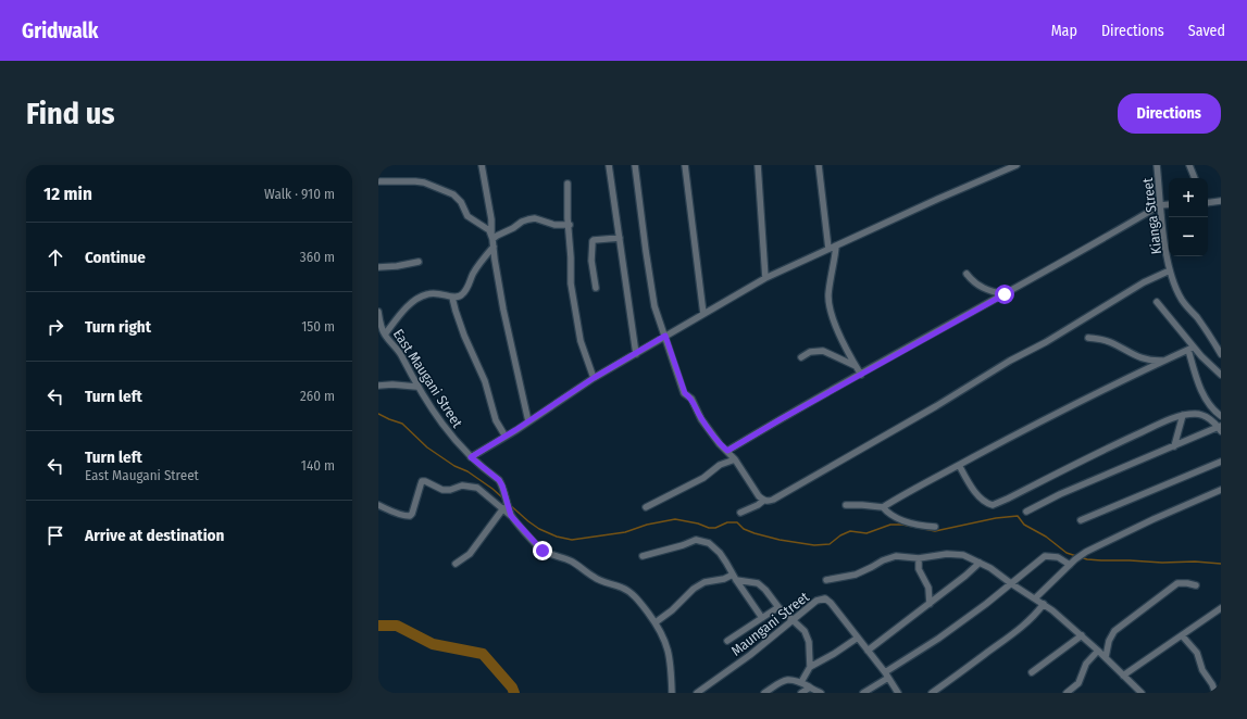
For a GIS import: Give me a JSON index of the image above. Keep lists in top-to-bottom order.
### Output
{
  "streets": {
    "street": ["Kianga Street", "East Maugani Street", "Maungani Street"]
  },
  "page": {
    "header": "Gridwalk",
    "nav": ["Map", "Directions", "Saved"],
    "buttons": "Directions",
    "title": "Find us",
    "heading": ["12 min", "Walk · 910 m"],
    "map_buttons": ["+", "−"],
    "list": [
      ["Continue", "360 m"],
      ["Turn right", "150 m"],
      ["Turn left", "260 m"],
      ["Turn left", "East Maugani Street", "140 m"],
      "Arrive at destination"
    ]
  }
}
